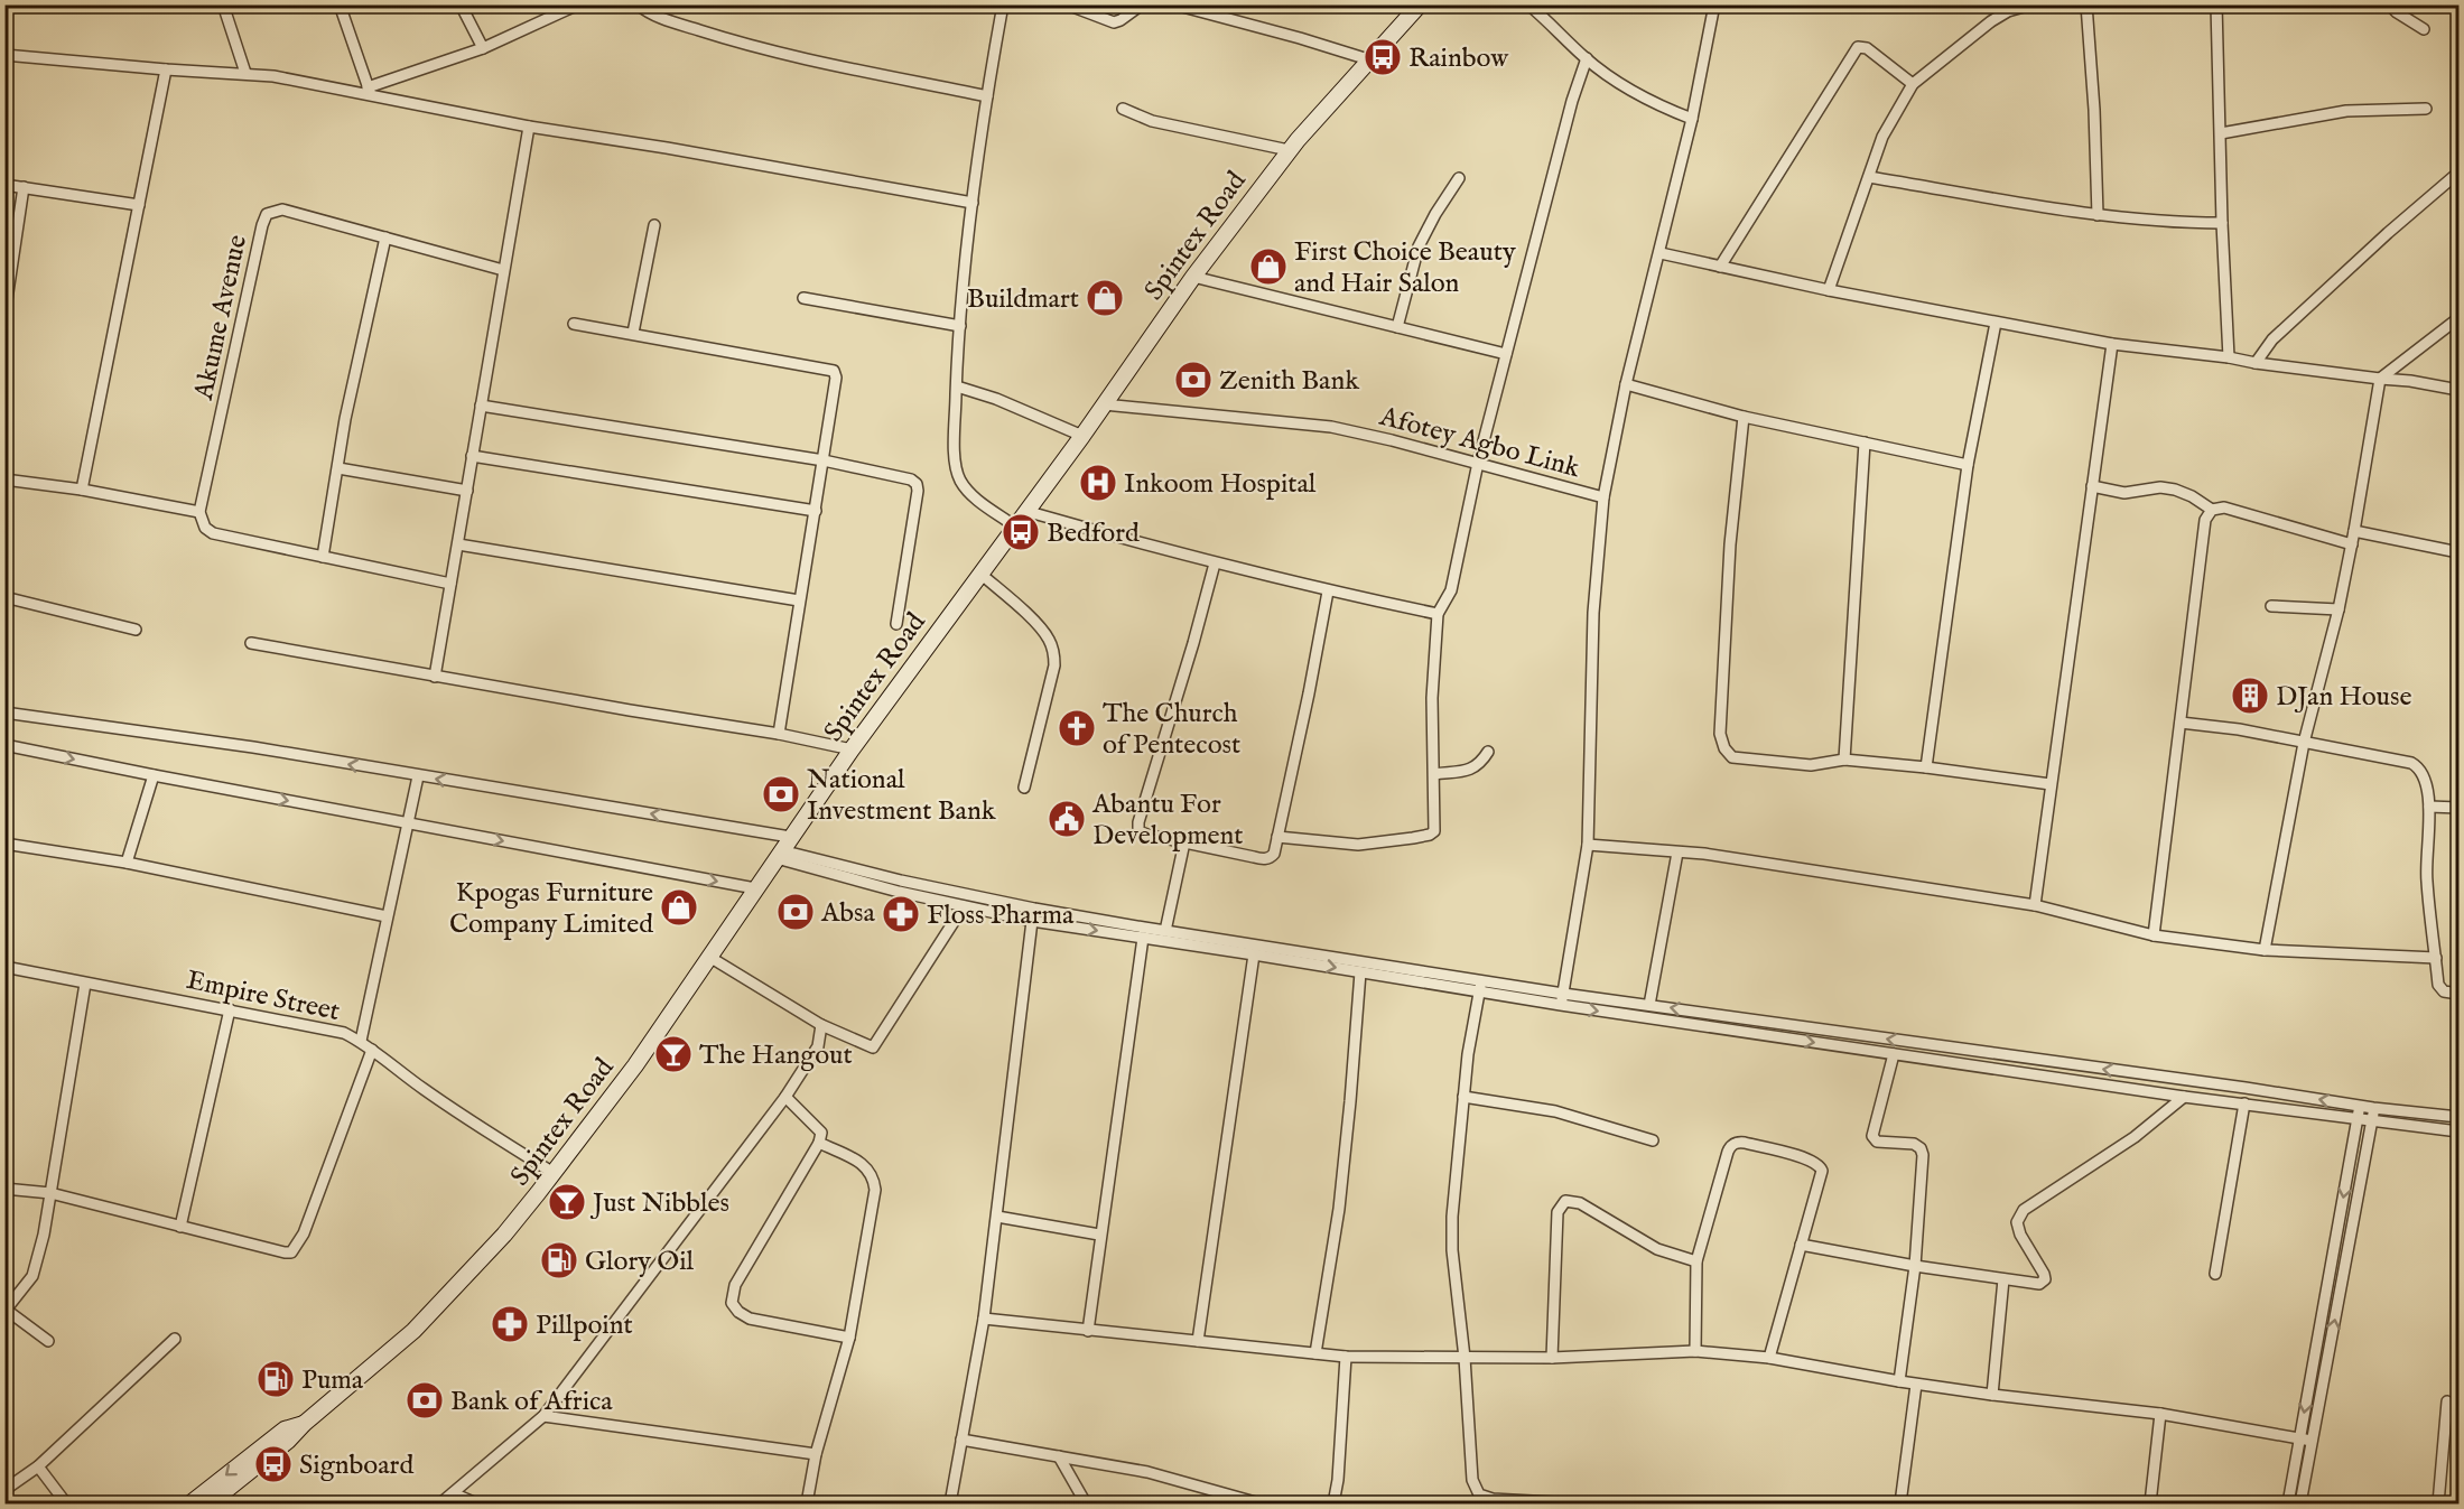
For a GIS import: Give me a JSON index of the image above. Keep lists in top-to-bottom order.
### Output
{
  "streets": {
    "main road": ["Spintex Road"],
    "street": ["Akume Avenue", "Afotey Agbo Link", "Empire Street"]
  },
  "crossings": [
    ["Spintex Road", "Afotey Agbo Link"],
    ["Spintex Road", "Empire Street"]
  ],
  "places": {
    "bus stop": ["Rainbow", "Bedford", "Signboard"],
    "shop": ["First Choice Beauty and Hair Salon", "Buildmart", "Kpogas Furniture Company Limited"],
    "bank": [
      "Zenith Bank",
      "National Investment Bank",
      "Absa",
      "Bank of Africa"
    ],
    "hospital": ["Inkoom Hospital"],
    "building": ["DJan House"],
    "church": ["The Church of Pentecost"],
    "public building": ["Abantu For Development"],
    "pharmacy": ["Floss Pharma", "Pillpoint"],
    "bar": ["The Hangout", "Just Nibbles"],
    "fuel station": ["Glory Oil", "Puma"]
  }
}
